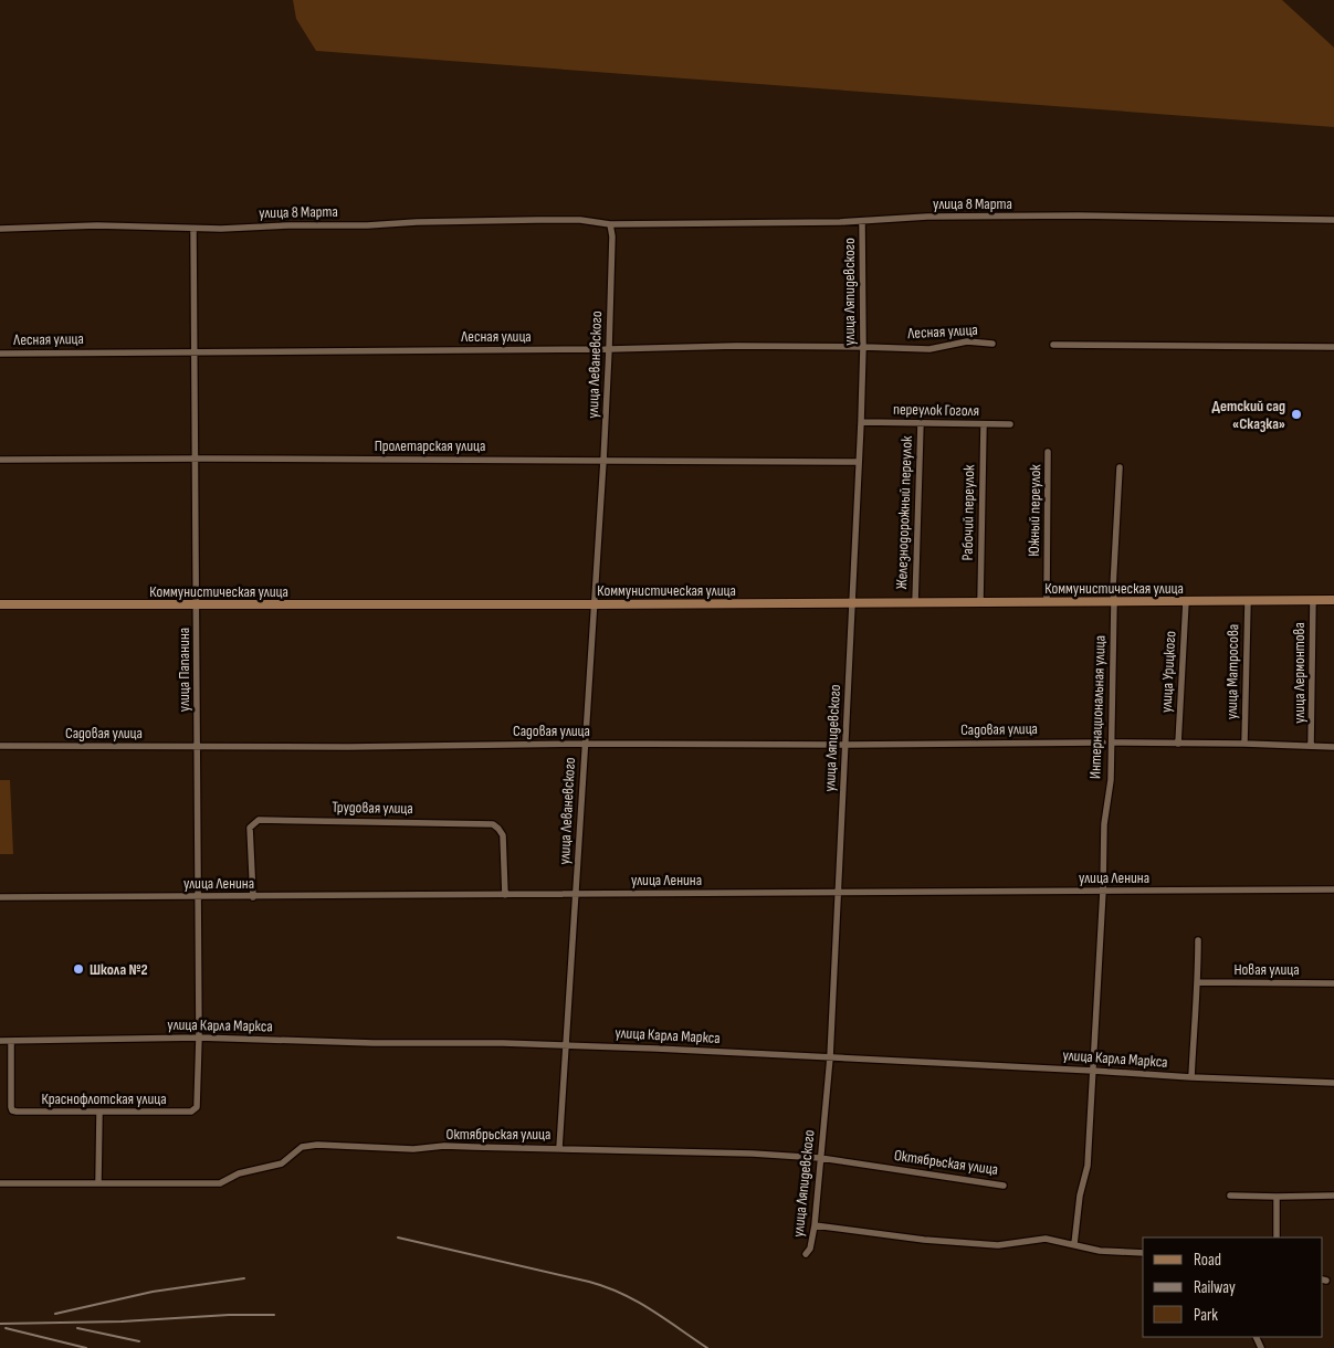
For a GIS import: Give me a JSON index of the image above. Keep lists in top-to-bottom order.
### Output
{
  "streets": {
    "street": [
      "улица 8 Марта",
      "улица Ляпидевского",
      "Лесная улица",
      "улица Леваневского",
      "переулок Гоголя",
      "Пролетарская улица",
      "Южный переулок",
      "Железнодорожный переулок",
      "Рабочий переулок",
      "Коммунистическая улица",
      "улица Папанина",
      "улица Урицкого",
      "улица Матросова",
      "улица Лермонтова",
      "Интернациональная улица",
      "Садовая улица",
      "Трудовая улица",
      "улица Ленина",
      "Новая улица",
      "улица Карла Маркса",
      "Краснофлотская улица",
      "Октябрьская улица"
    ]
  },
  "crossings": [
    ["улица 8 Марта", "улица Ляпидевского"],
    ["улица 8 Марта", "улица Леваневского"],
    ["улица 8 Марта", "улица Папанина"],
    ["улица Ляпидевского", "Лесная улица"],
    ["улица Ляпидевского", "переулок Гоголя"],
    ["улица Ляпидевского", "Пролетарская улица"],
    ["улица Ляпидевского", "Коммунистическая улица"],
    ["улица Ляпидевского", "Садовая улица"],
    ["улица Ляпидевского", "улица Ленина"],
    ["улица Ляпидевского", "улица Карла Маркса"],
    ["улица Ляпидевского", "Октябрьская улица"],
    ["Лесная улица", "улица Леваневского"],
    ["Лесная улица", "улица Папанина"],
    ["улица Леваневского", "Пролетарская улица"],
    ["улица Леваневского", "Коммунистическая улица"],
    ["улица Леваневского", "Садовая улица"],
    ["улица Леваневского", "улица Ленина"],
    ["улица Леваневского", "улица Карла Маркса"],
    ["улица Леваневского", "Октябрьская улица"],
    ["переулок Гоголя", "Железнодорожный переулок"],
    ["переулок Гоголя", "Рабочий переулок"],
    ["Пролетарская улица", "улица Папанина"],
    ["Южный переулок", "Коммунистическая улица"],
    ["Железнодорожный переулок", "Коммунистическая улица"],
    ["Рабочий переулок", "Коммунистическая улица"],
    ["Коммунистическая улица", "улица Папанина"],
    ["Коммунистическая улица", "улица Урицкого"],
    ["Коммунистическая улица", "улица Матросова"],
    ["Коммунистическая улица", "улица Лермонтова"],
    ["Коммунистическая улица", "Интернациональная улица"],
    ["улица Папанина", "Садовая улица"],
    ["улица Папанина", "улица Ленина"],
    ["улица Папанина", "улица Карла Маркса"],
    ["улица Папанина", "Краснофлотская улица"],
    ["Интернациональная улица", "улица Ленина"],
    ["Интернациональная улица", "улица Карла Маркса"],
    ["Трудовая улица", "улица Ленина"],
    ["улица Карла Маркса", "Краснофлотская улица"]
  ],
  "places": ["Детский сад «Сказка»", "Школа №2"],
  "legend": ["Road", "Railway", "Park"]
}
